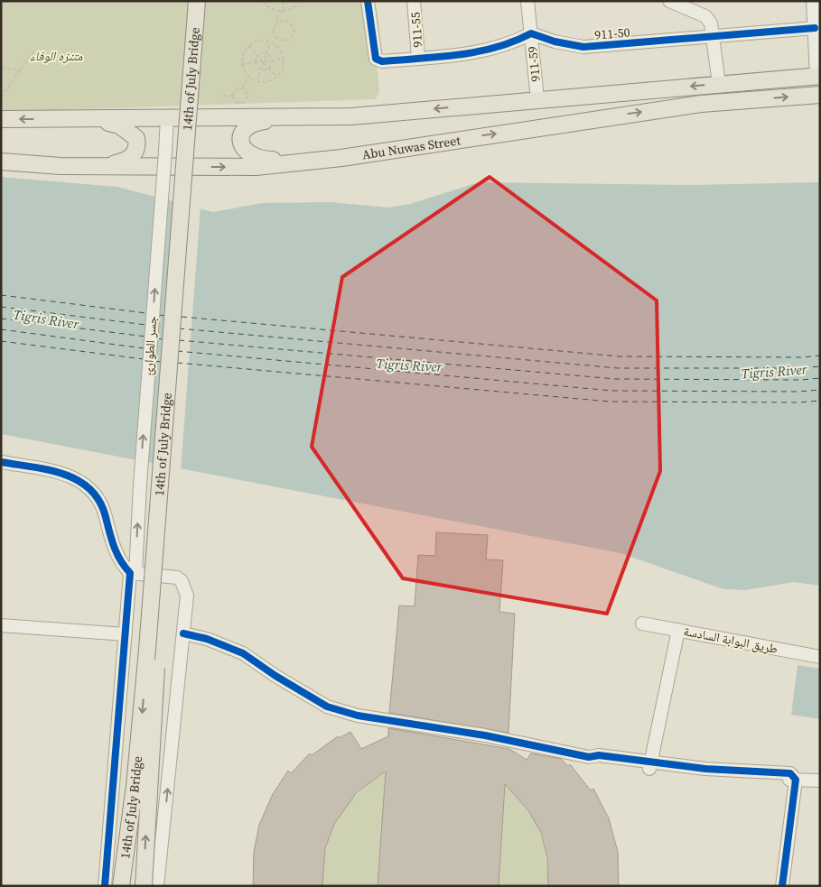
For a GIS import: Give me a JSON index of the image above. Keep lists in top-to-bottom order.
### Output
{
  "streets": {
    "main road": ["14th of July Bridge", "Abu Nuwas Street"],
    "street": [
      "911-55",
      "911-50",
      "911-59",
      "جسر الطوارئ",
      "طريق البوابة السادسة"
    ]
  },
  "crossings": [
    ["911-50", "911-59"]
  ],
  "one_way": ["جسر الطوارئ"],
  "water": ["Tigris River"],
  "parks": ["متنزه الوفاء"]
}
